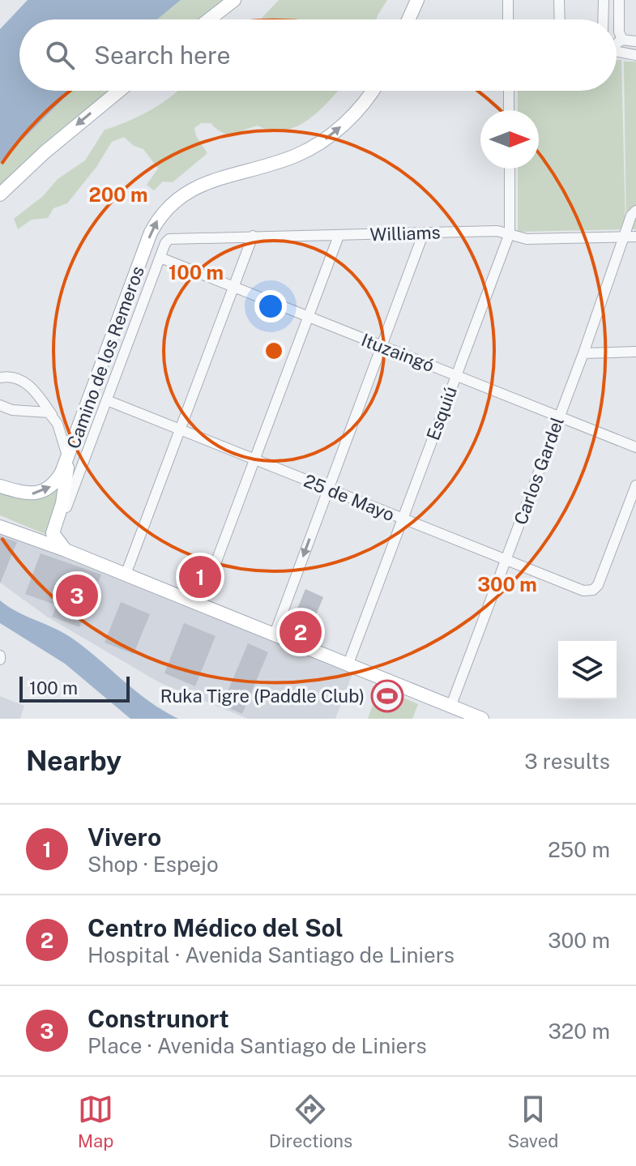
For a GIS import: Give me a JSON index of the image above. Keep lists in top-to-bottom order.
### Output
{
  "streets": {
    "main road": ["Camino de los Remeros"],
    "street": [
      "Williams",
      "Ituzaingó",
      "Esquiú",
      "Carlos Gardel",
      "25 de Mayo"
    ]
  },
  "crossings": [
    ["Williams", "Ituzaingó"],
    ["Williams", "Esquiú"],
    ["Williams", "Carlos Gardel"],
    ["Ituzaingó", "Esquiú"],
    ["Ituzaingó", "Carlos Gardel"],
    ["Esquiú", "25 de Mayo"],
    ["Carlos Gardel", "25 de Mayo"]
  ],
  "one_way": ["Camino de los Remeros"],
  "places": {
    "sports": ["Ruka Tigre (Paddle Club)"]
  },
  "scale_bar": "100 m",
  "north": "right",
  "page": {
    "search": "Search here",
    "pins": ["1", "3", "2"],
    "scale": "100 m",
    "heading": ["Nearby", "3 results"],
    "list": [
      {
        "mark": "1",
        "name": "Vivero",
        "note": "Shop · Espejo",
        "value": "250 m"
      },
      {
        "mark": "2",
        "name": "Centro Médico del Sol",
        "note": "Hospital · Avenida Santiago de Liniers",
        "value": "300 m"
      },
      {
        "mark": "3",
        "name": "Construnort",
        "note": "Place · Avenida Santiago de Liniers",
        "value": "320 m"
      }
    ],
    "nav": ["Map", "Directions", "Saved"]
  },
  "rings": ["200 m", "100 m", "300 m"]
}
